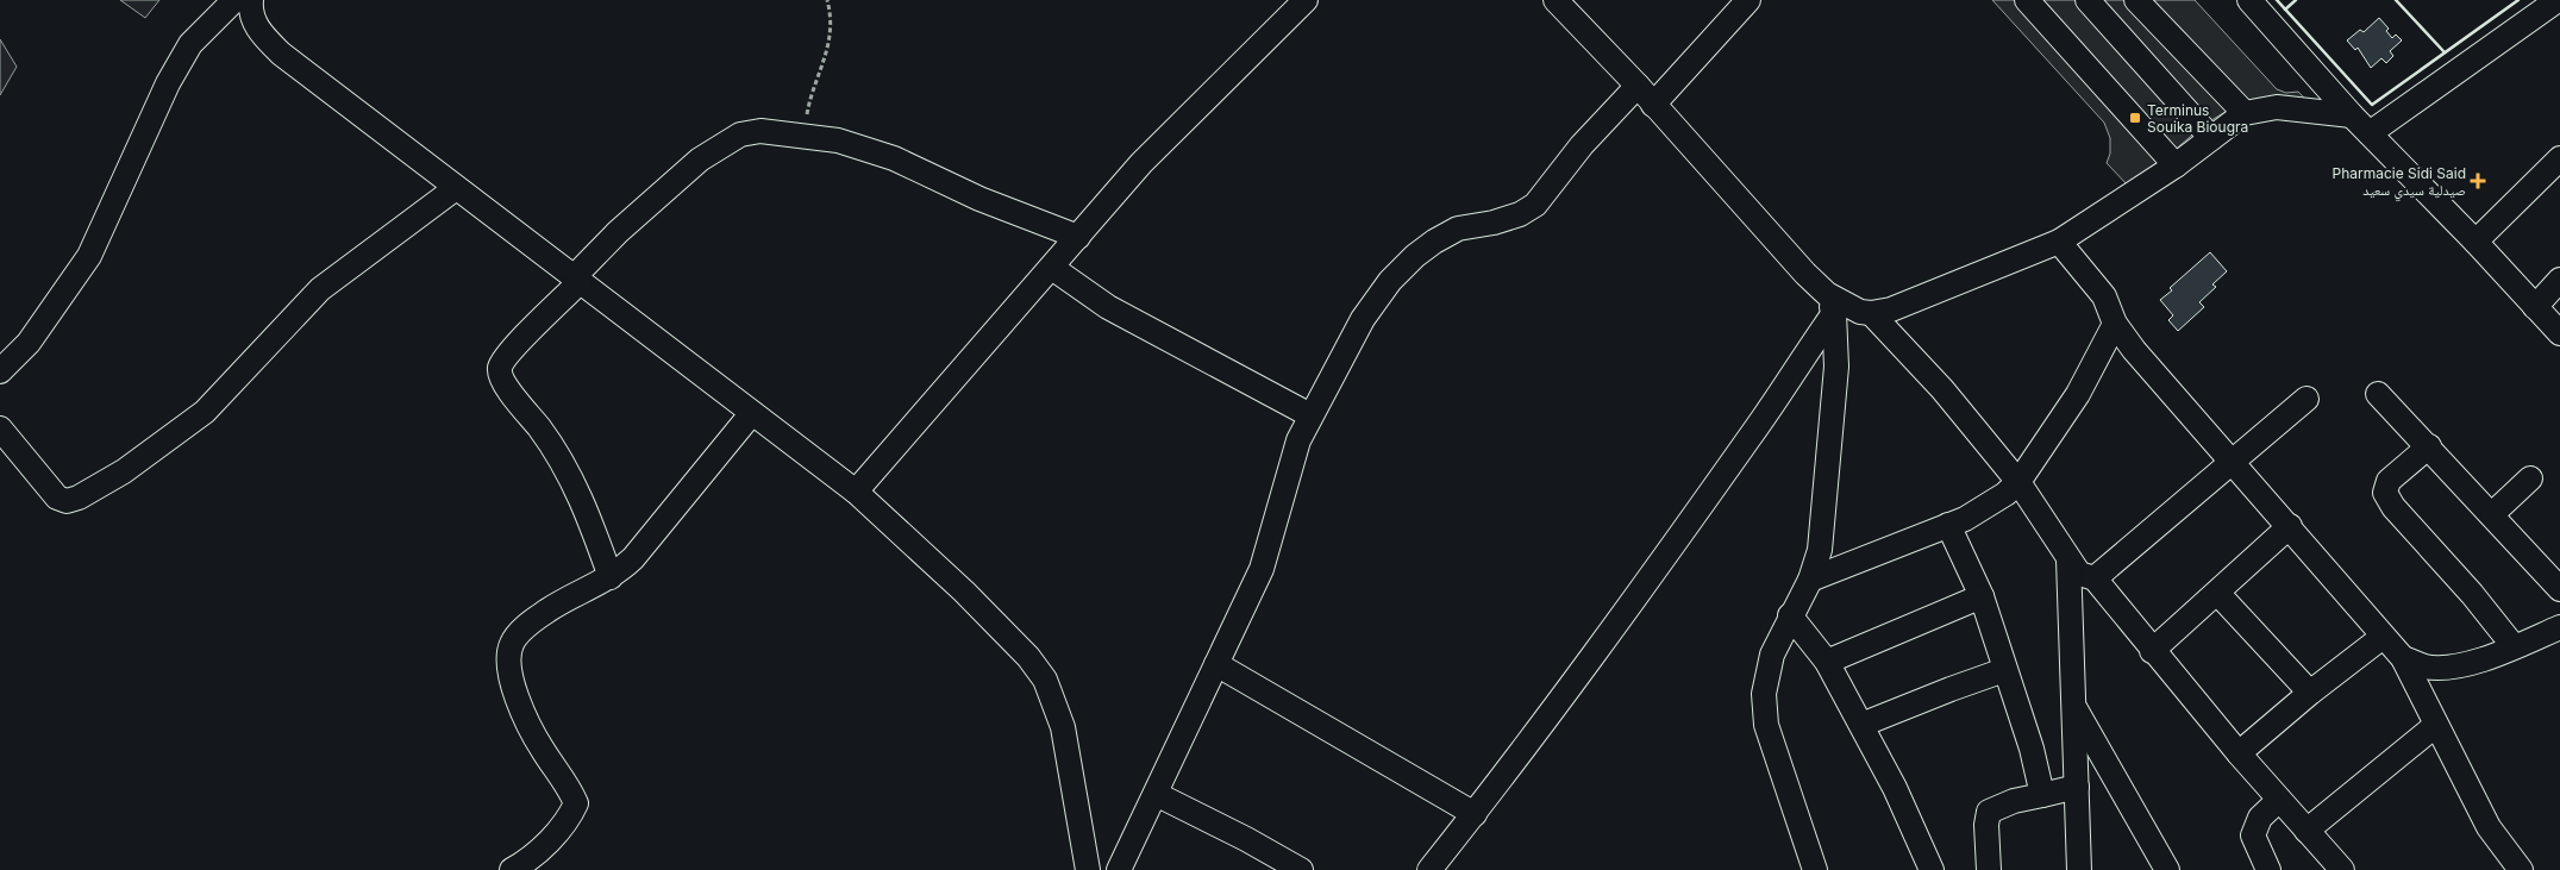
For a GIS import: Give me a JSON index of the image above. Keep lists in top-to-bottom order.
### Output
{
  "places": {
    "transit": ["Terminus Souika Biougra"],
    "health": ["Pharmacie Sidi Said صيدلية سيدي سعيد"]
  }
}
